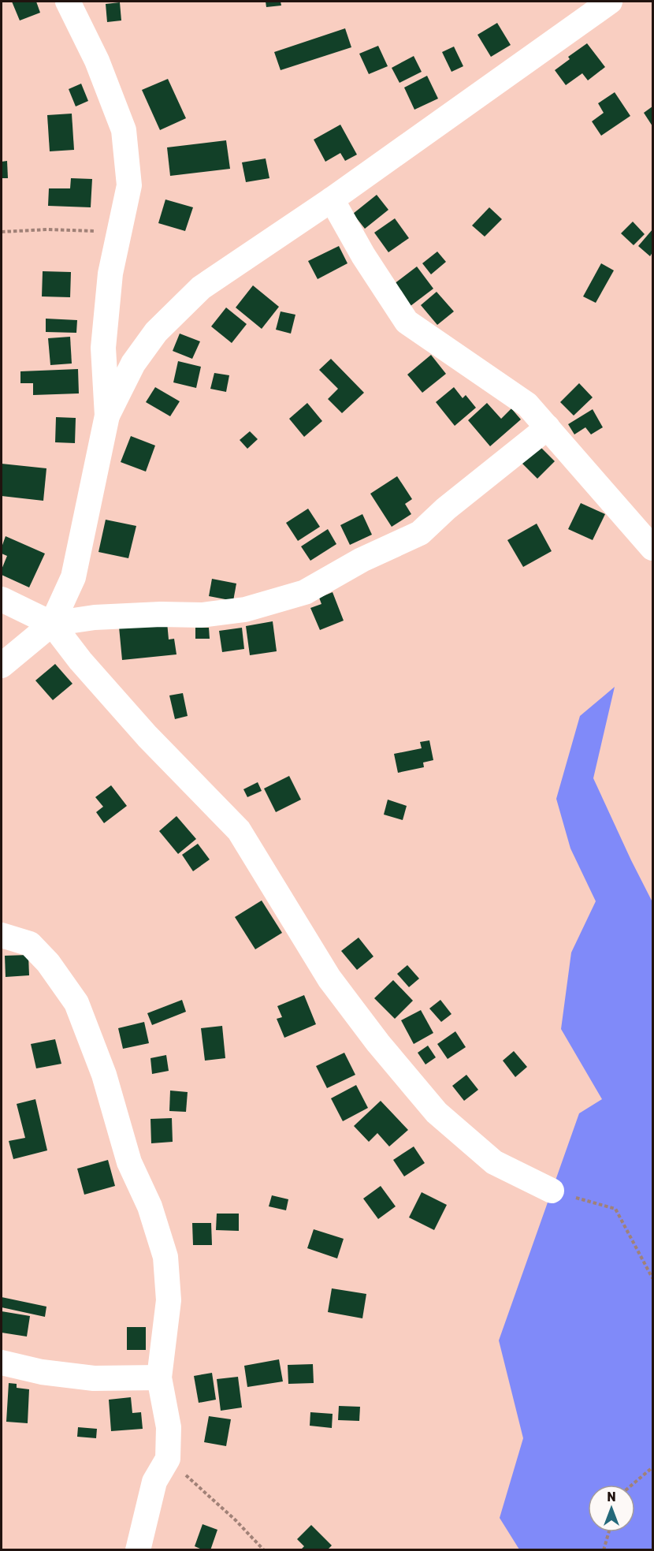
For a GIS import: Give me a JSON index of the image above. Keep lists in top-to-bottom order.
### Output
{
  "north": "top"
}
